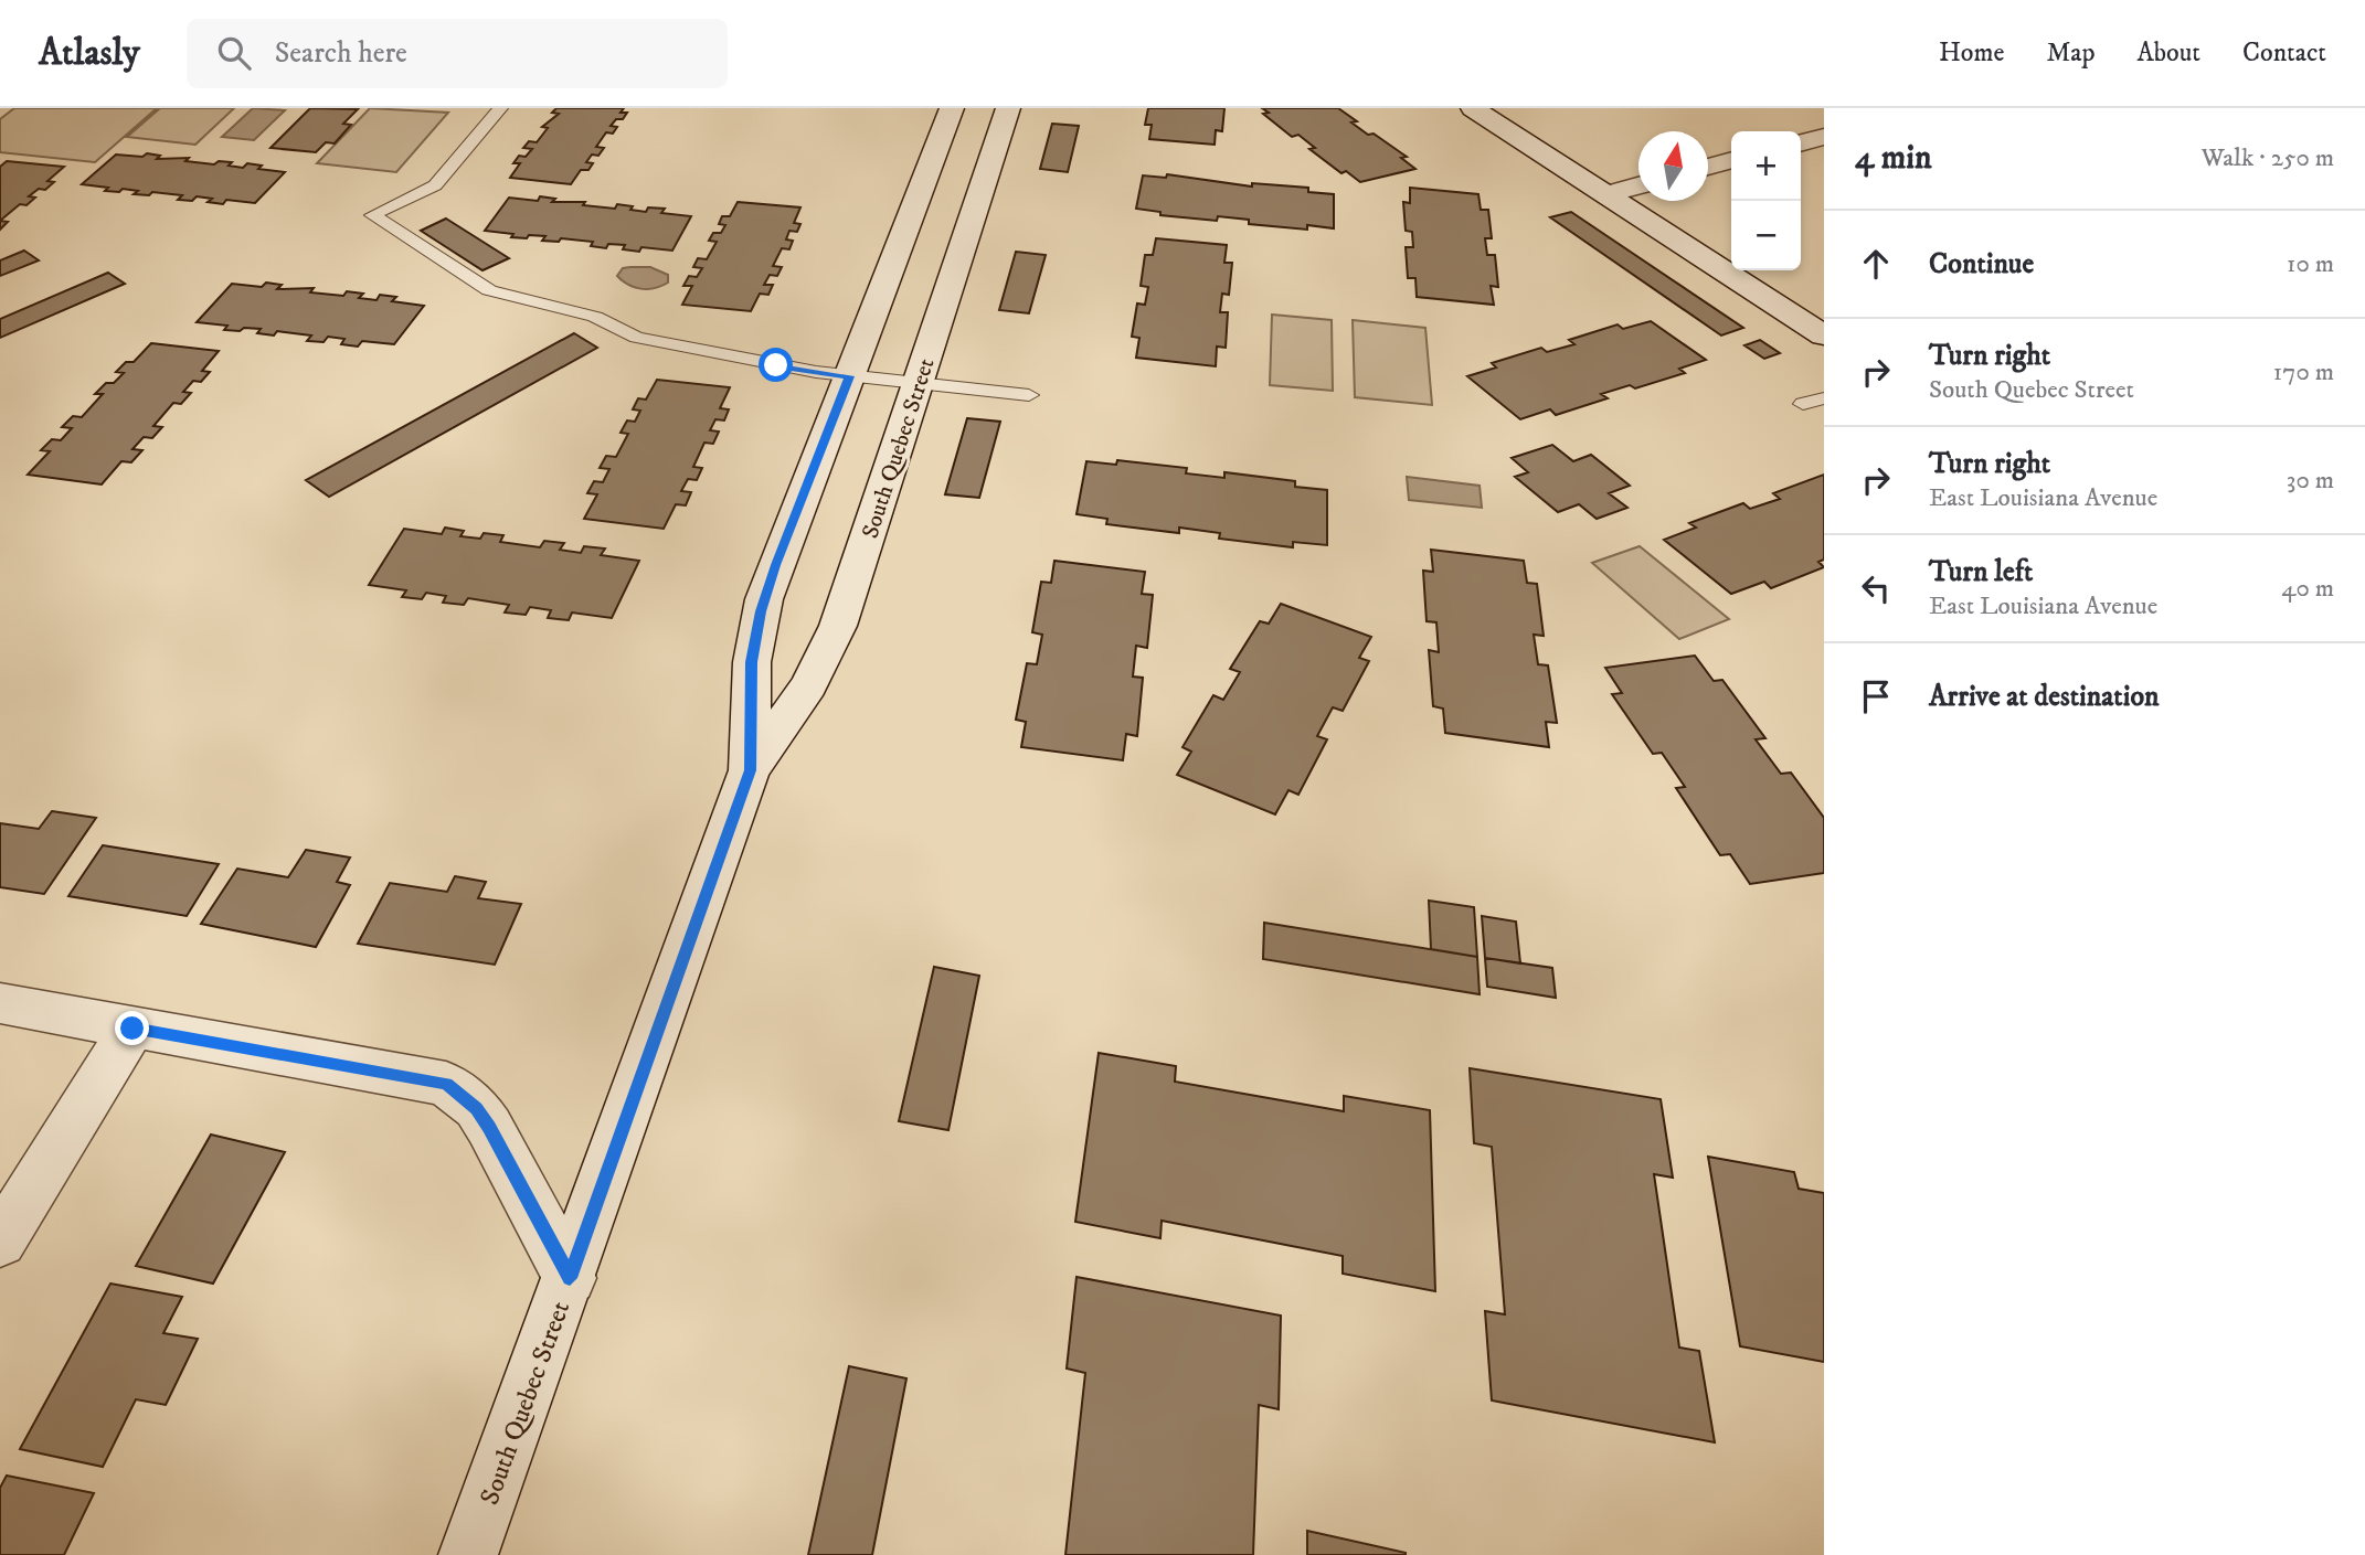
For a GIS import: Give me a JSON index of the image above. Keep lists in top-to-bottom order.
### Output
{
  "streets": {
    "main road": ["South Quebec Street"]
  },
  "north": "top",
  "page": {
    "header": "Atlasly",
    "search": "Search here",
    "nav": [
      "Home",
      "Map",
      "About",
      "Contact"
    ],
    "heading": ["4 min", "Walk · 250 m"],
    "map_buttons": ["+", "−"],
    "list": [
      ["Continue", "10 m"],
      ["Turn right", "South Quebec Street", "170 m"],
      ["Turn right", "East Louisiana Avenue", "30 m"],
      ["Turn left", "East Louisiana Avenue", "40 m"],
      "Arrive at destination"
    ]
  }
}
